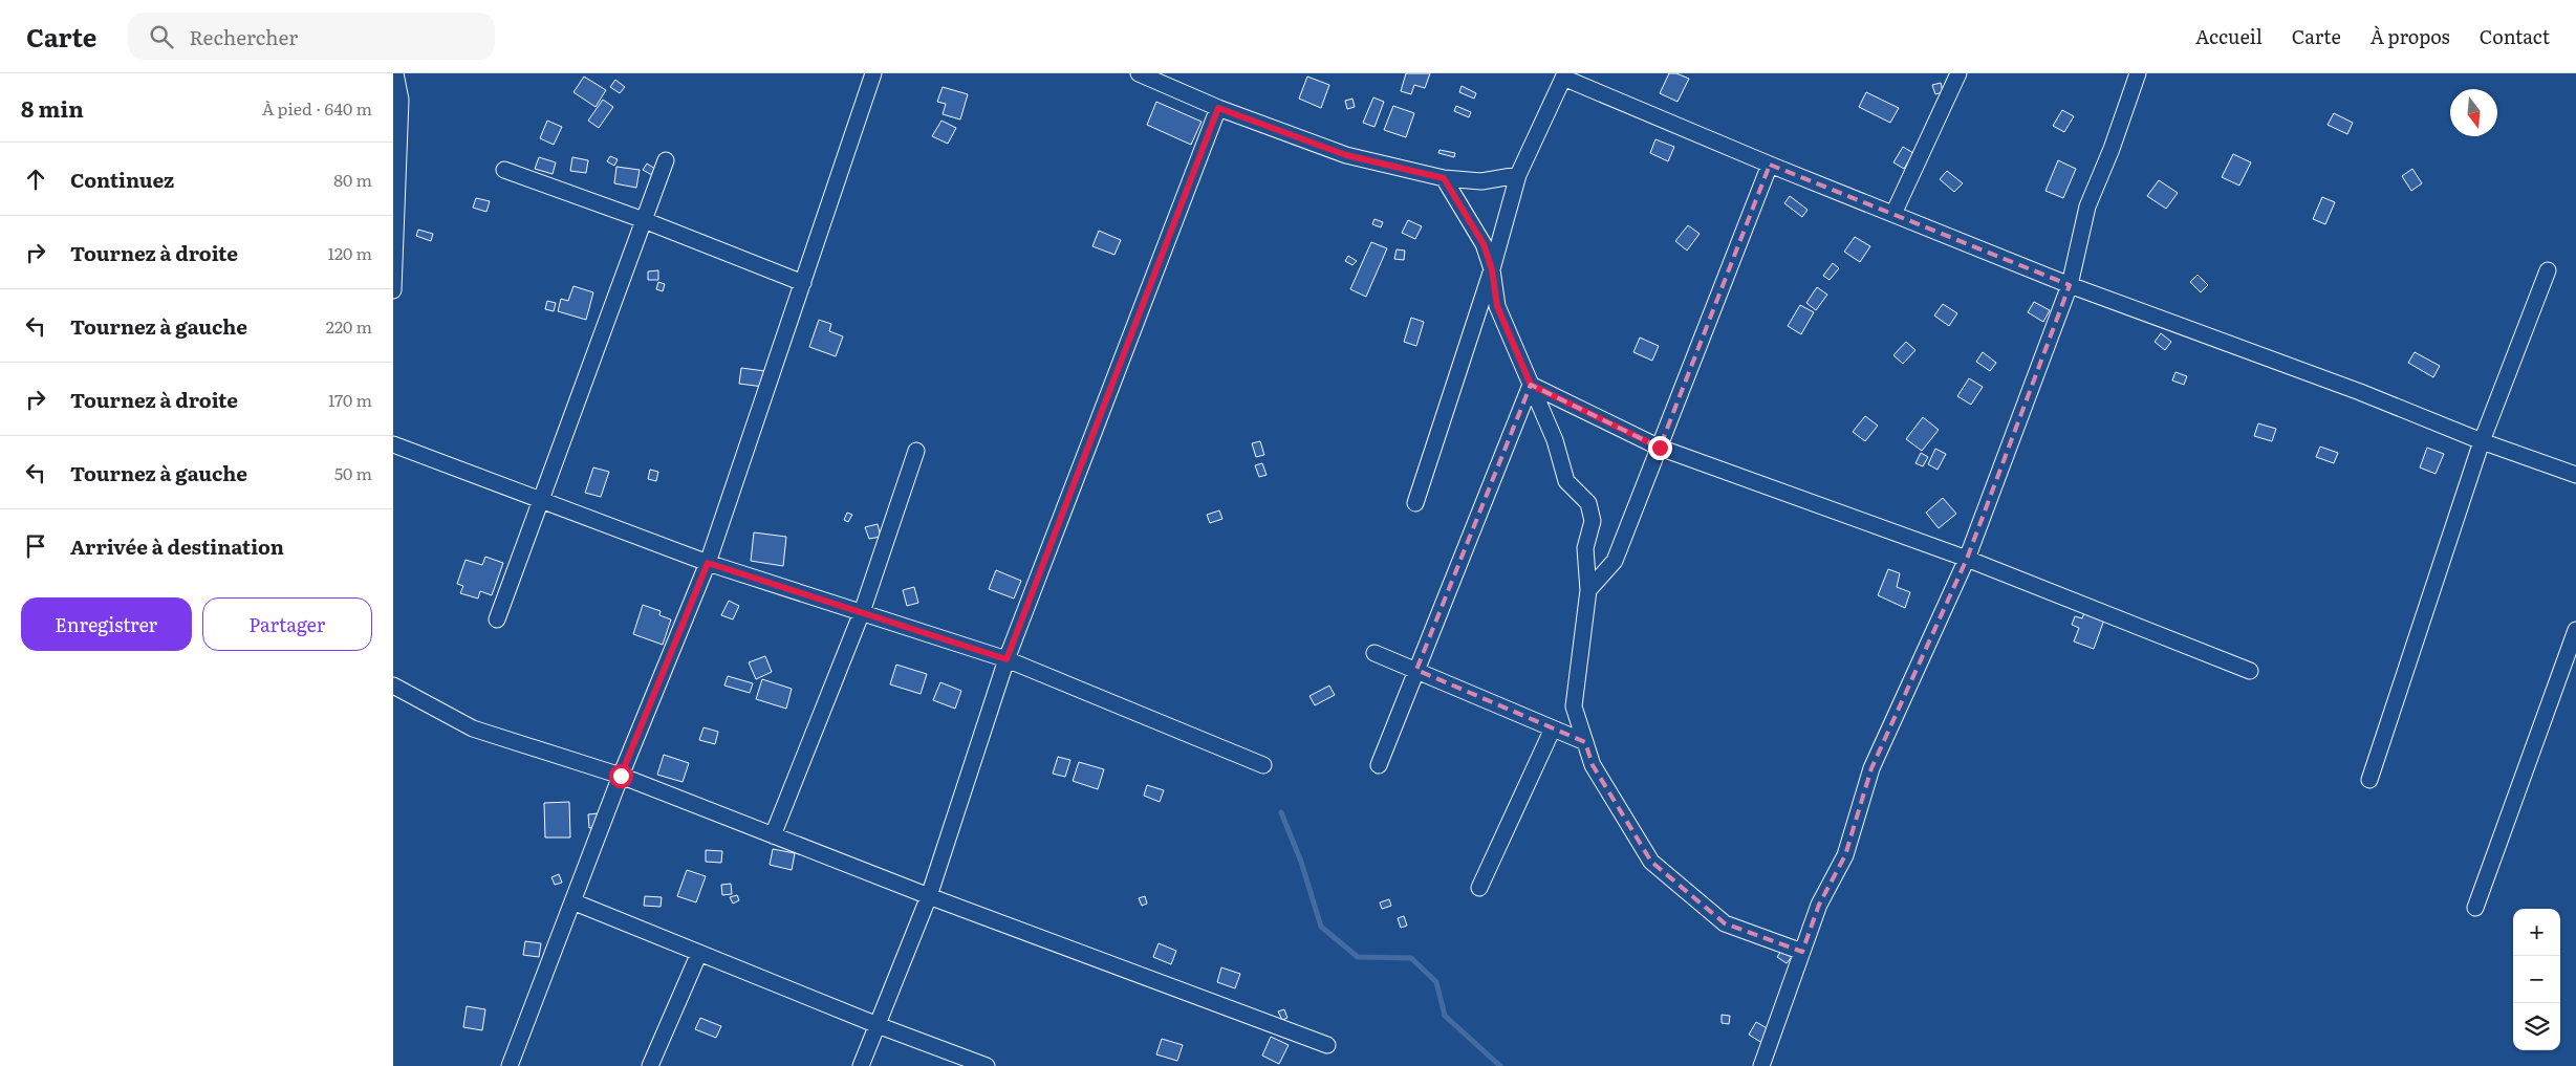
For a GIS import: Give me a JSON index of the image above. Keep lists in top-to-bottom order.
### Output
{
  "north": "bottom",
  "page": {
    "header": "Carte",
    "search": "Rechercher",
    "nav": [
      "Accueil",
      "Carte",
      "À propos",
      "Contact"
    ],
    "heading": ["8 min", "À pied · 640 m"],
    "list": [
      ["Continuez", "80 m"],
      ["Tournez à droite", "120 m"],
      ["Tournez à gauche", "220 m"],
      ["Tournez à droite", "170 m"],
      ["Tournez à gauche", "50 m"],
      "Arrivée à destination"
    ],
    "buttons": ["Enregistrer", "Partager"],
    "map_buttons": ["+", "−"]
  }
}
